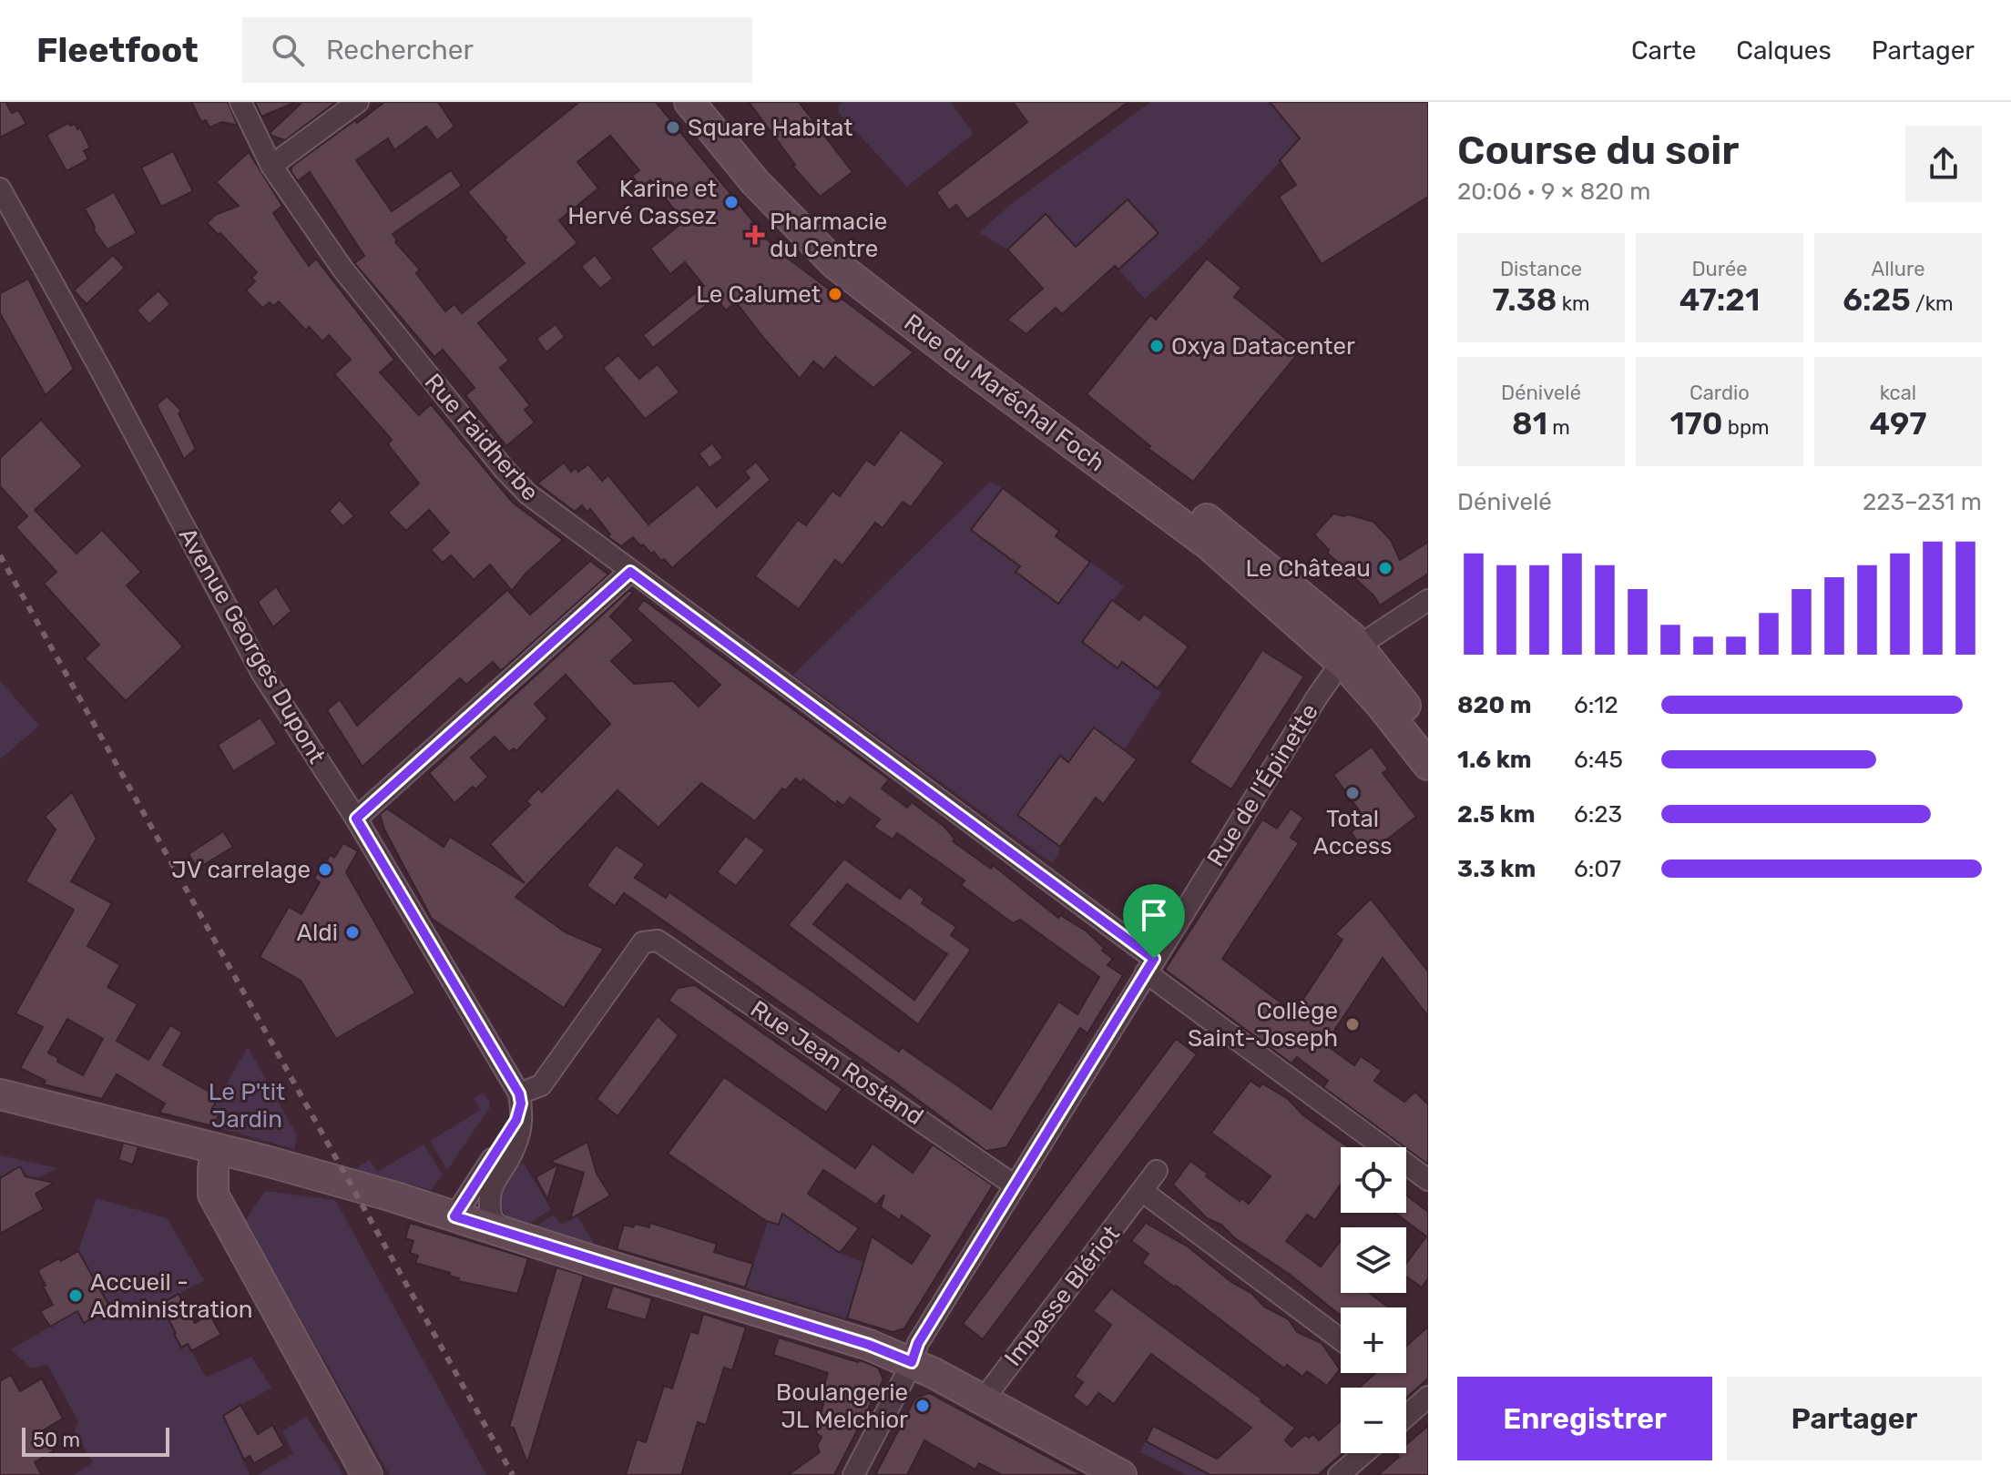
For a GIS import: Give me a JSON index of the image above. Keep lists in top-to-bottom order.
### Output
{
  "streets": {
    "main road": ["Rue du Maréchal Foch"],
    "street": [
      "Rue Faidherbe",
      "Avenue Georges Dupont",
      "Rue de l'Épinette",
      "Rue Jean Rostand",
      "Impasse Blériot"
    ]
  },
  "crossings": [
    ["Rue du Maréchal Foch", "Rue de l'Épinette"],
    ["Rue Faidherbe", "Rue de l'Épinette"],
    ["Avenue Georges Dupont", "Rue Jean Rostand"],
    ["Rue de l'Épinette", "Rue Jean Rostand"]
  ],
  "parks": ["Le P'tit Jardin"],
  "places": {
    "other": [
      "Square Habitat",
      "Karine et Hervé Cassez",
      "Le Calumet",
      "Oxya Datacenter",
      "Le Château",
      "Total Access",
      "JV carrelage",
      "Aldi",
      "Collège Saint-Joseph",
      "Accueil - Administration",
      "Boulangerie JL Melchior"
    ],
    "health": ["Pharmacie du Centre"]
  },
  "scale_bar": "50 m",
  "page": {
    "header": "Fleetfoot",
    "search": "Rechercher",
    "nav": ["Carte", "Calques", "Partager"],
    "heading": ["Course du soir", "20:06 · 9 × 820 m"],
    "stats": [
      ["Distance", "7.38 km"],
      ["Durée", "47:21"],
      ["Allure", "6:25 /km"],
      ["Dénivelé", "81 m"],
      ["Cardio", "170 bpm"],
      ["kcal", "497"]
    ],
    "chart": ["Dénivelé", "223–231 m"],
    "list": [
      {
        "name": "820 m",
        "note": "6:12"
      },
      {
        "name": "1.6 km",
        "note": "6:45"
      },
      {
        "name": "2.5 km",
        "note": "6:23"
      },
      {
        "name": "3.3 km",
        "note": "6:07"
      }
    ],
    "map_buttons": ["+", "−"],
    "buttons": ["Enregistrer", "Partager"],
    "scale": "50 m"
  }
}
